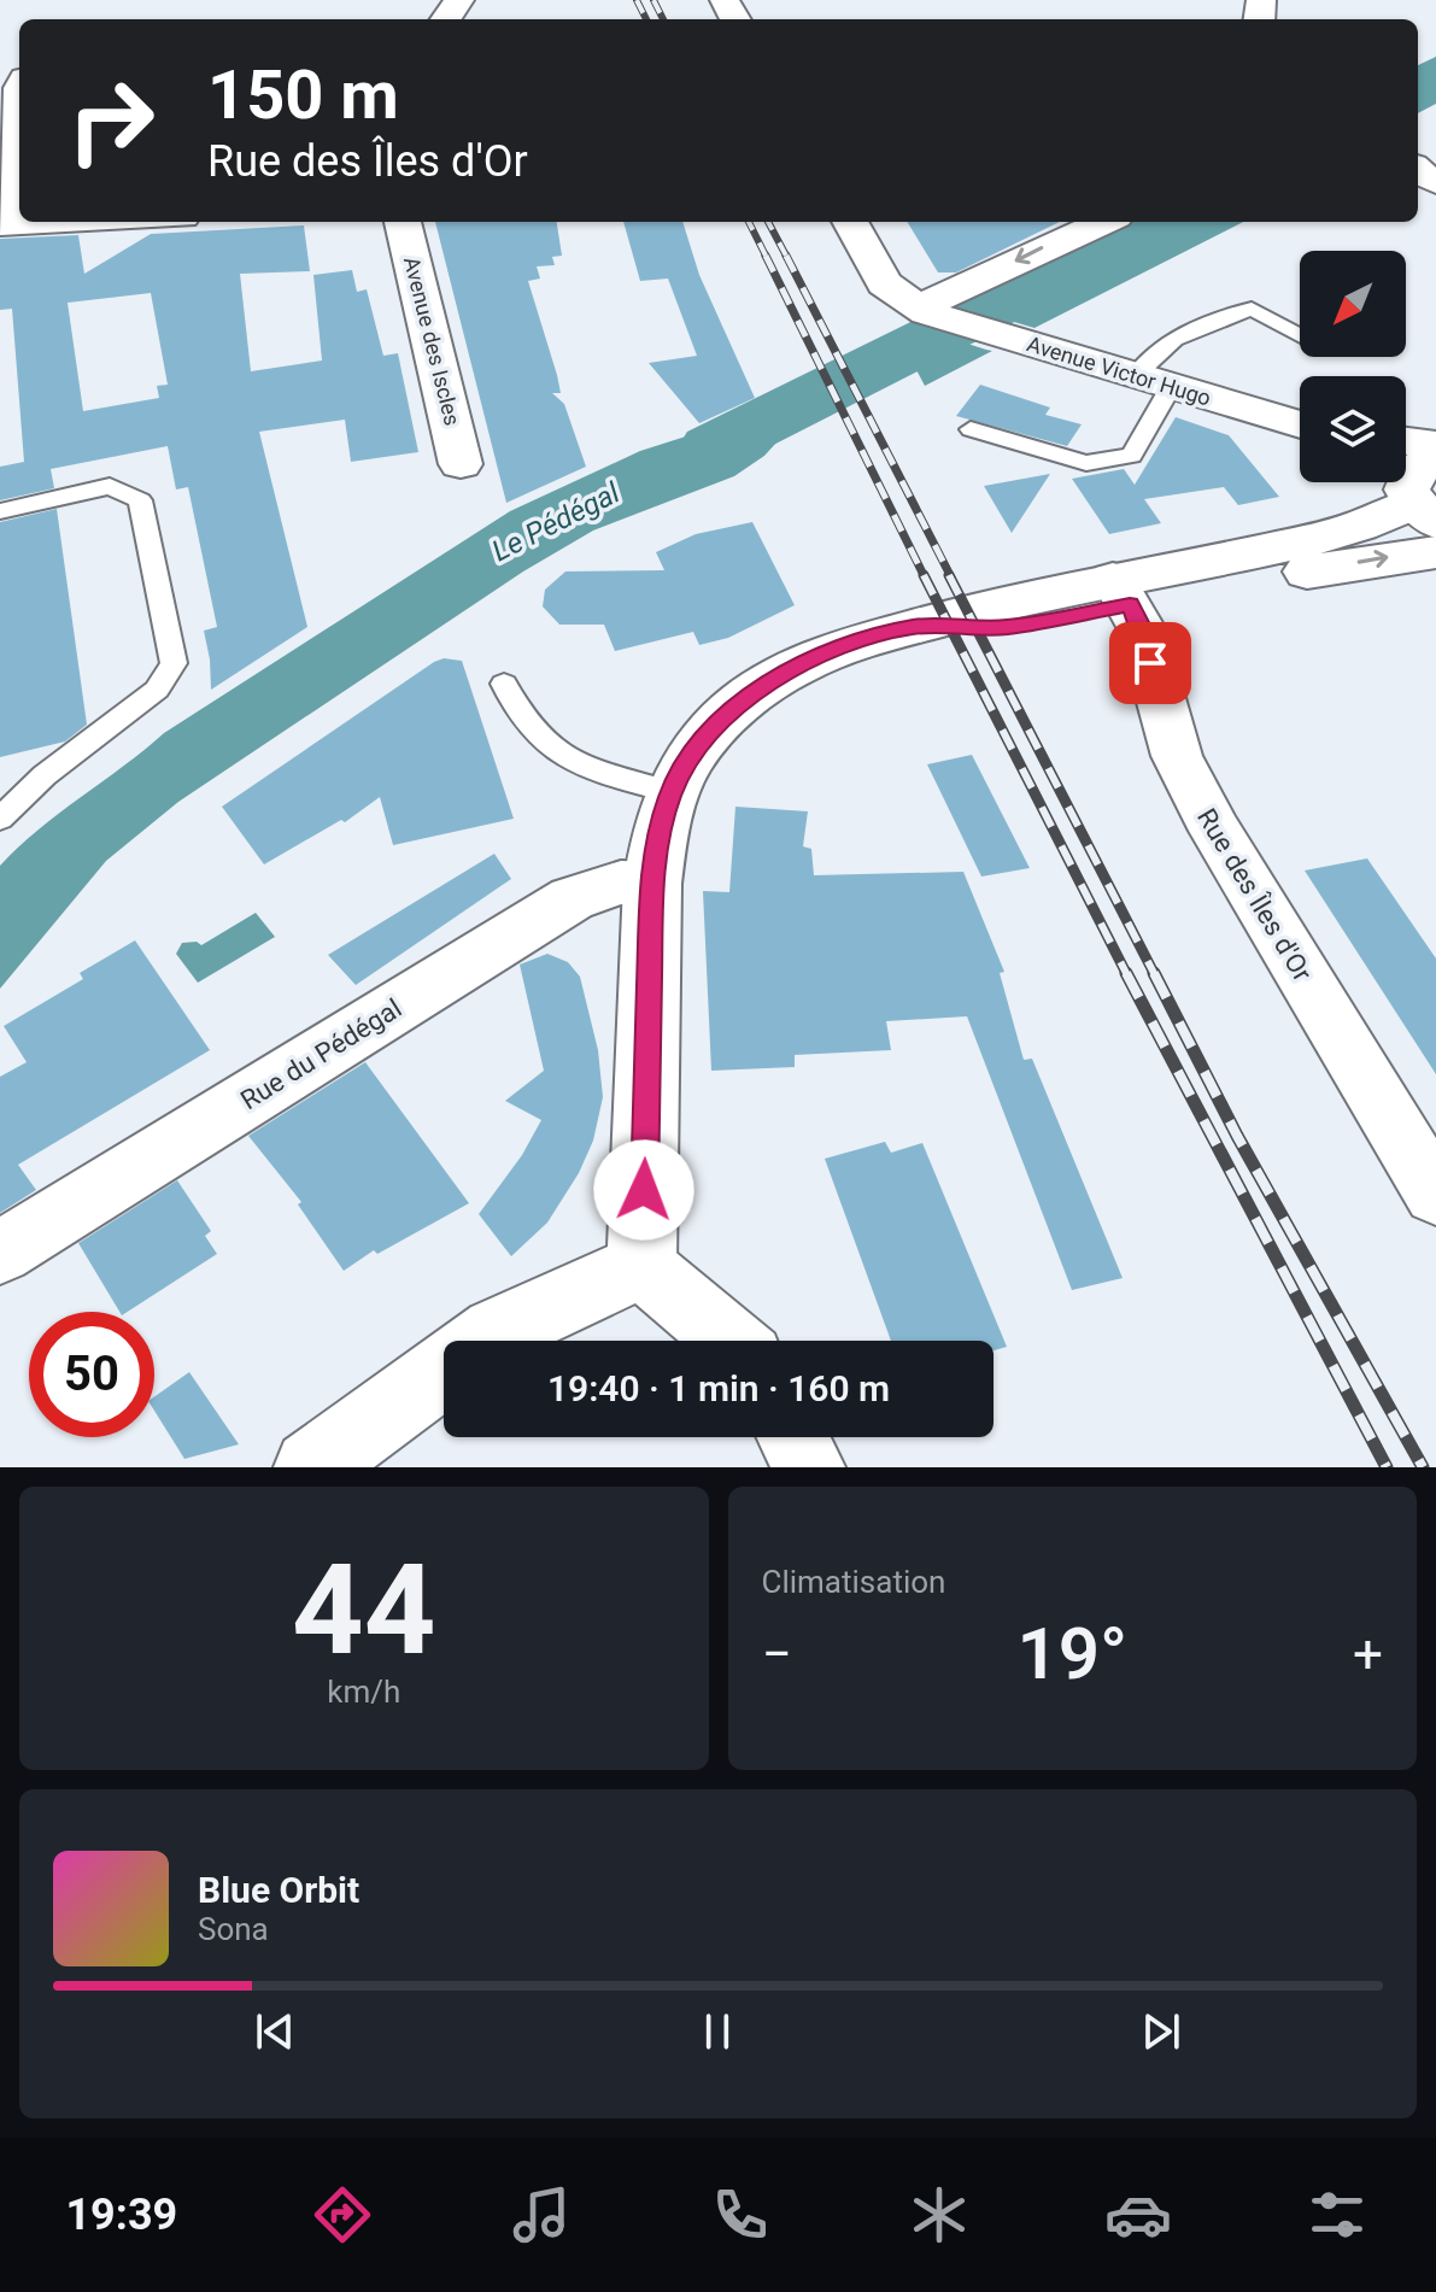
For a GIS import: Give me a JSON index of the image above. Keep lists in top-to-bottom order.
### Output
{
  "streets": {
    "street": [
      "Avenue des Iscles",
      "Avenue Victor Hugo",
      "Rue des Îles d'Or",
      "Rue du Pédégal"
    ]
  },
  "water": ["Le Pédégal"],
  "north": "bottom left",
  "page": {
    "turn": ["150 m", "Rue des Îles d'Or"],
    "limit": "50",
    "trip": "19:40 · 1 min · 160 m",
    "tile": [
      ["44", "km/h"],
      "Climatisation"
    ],
    "heat": ["−", "19°", "+"],
    "song": ["Blue Orbit", "Sona"],
    "tabs": "19:39"
  }
}
